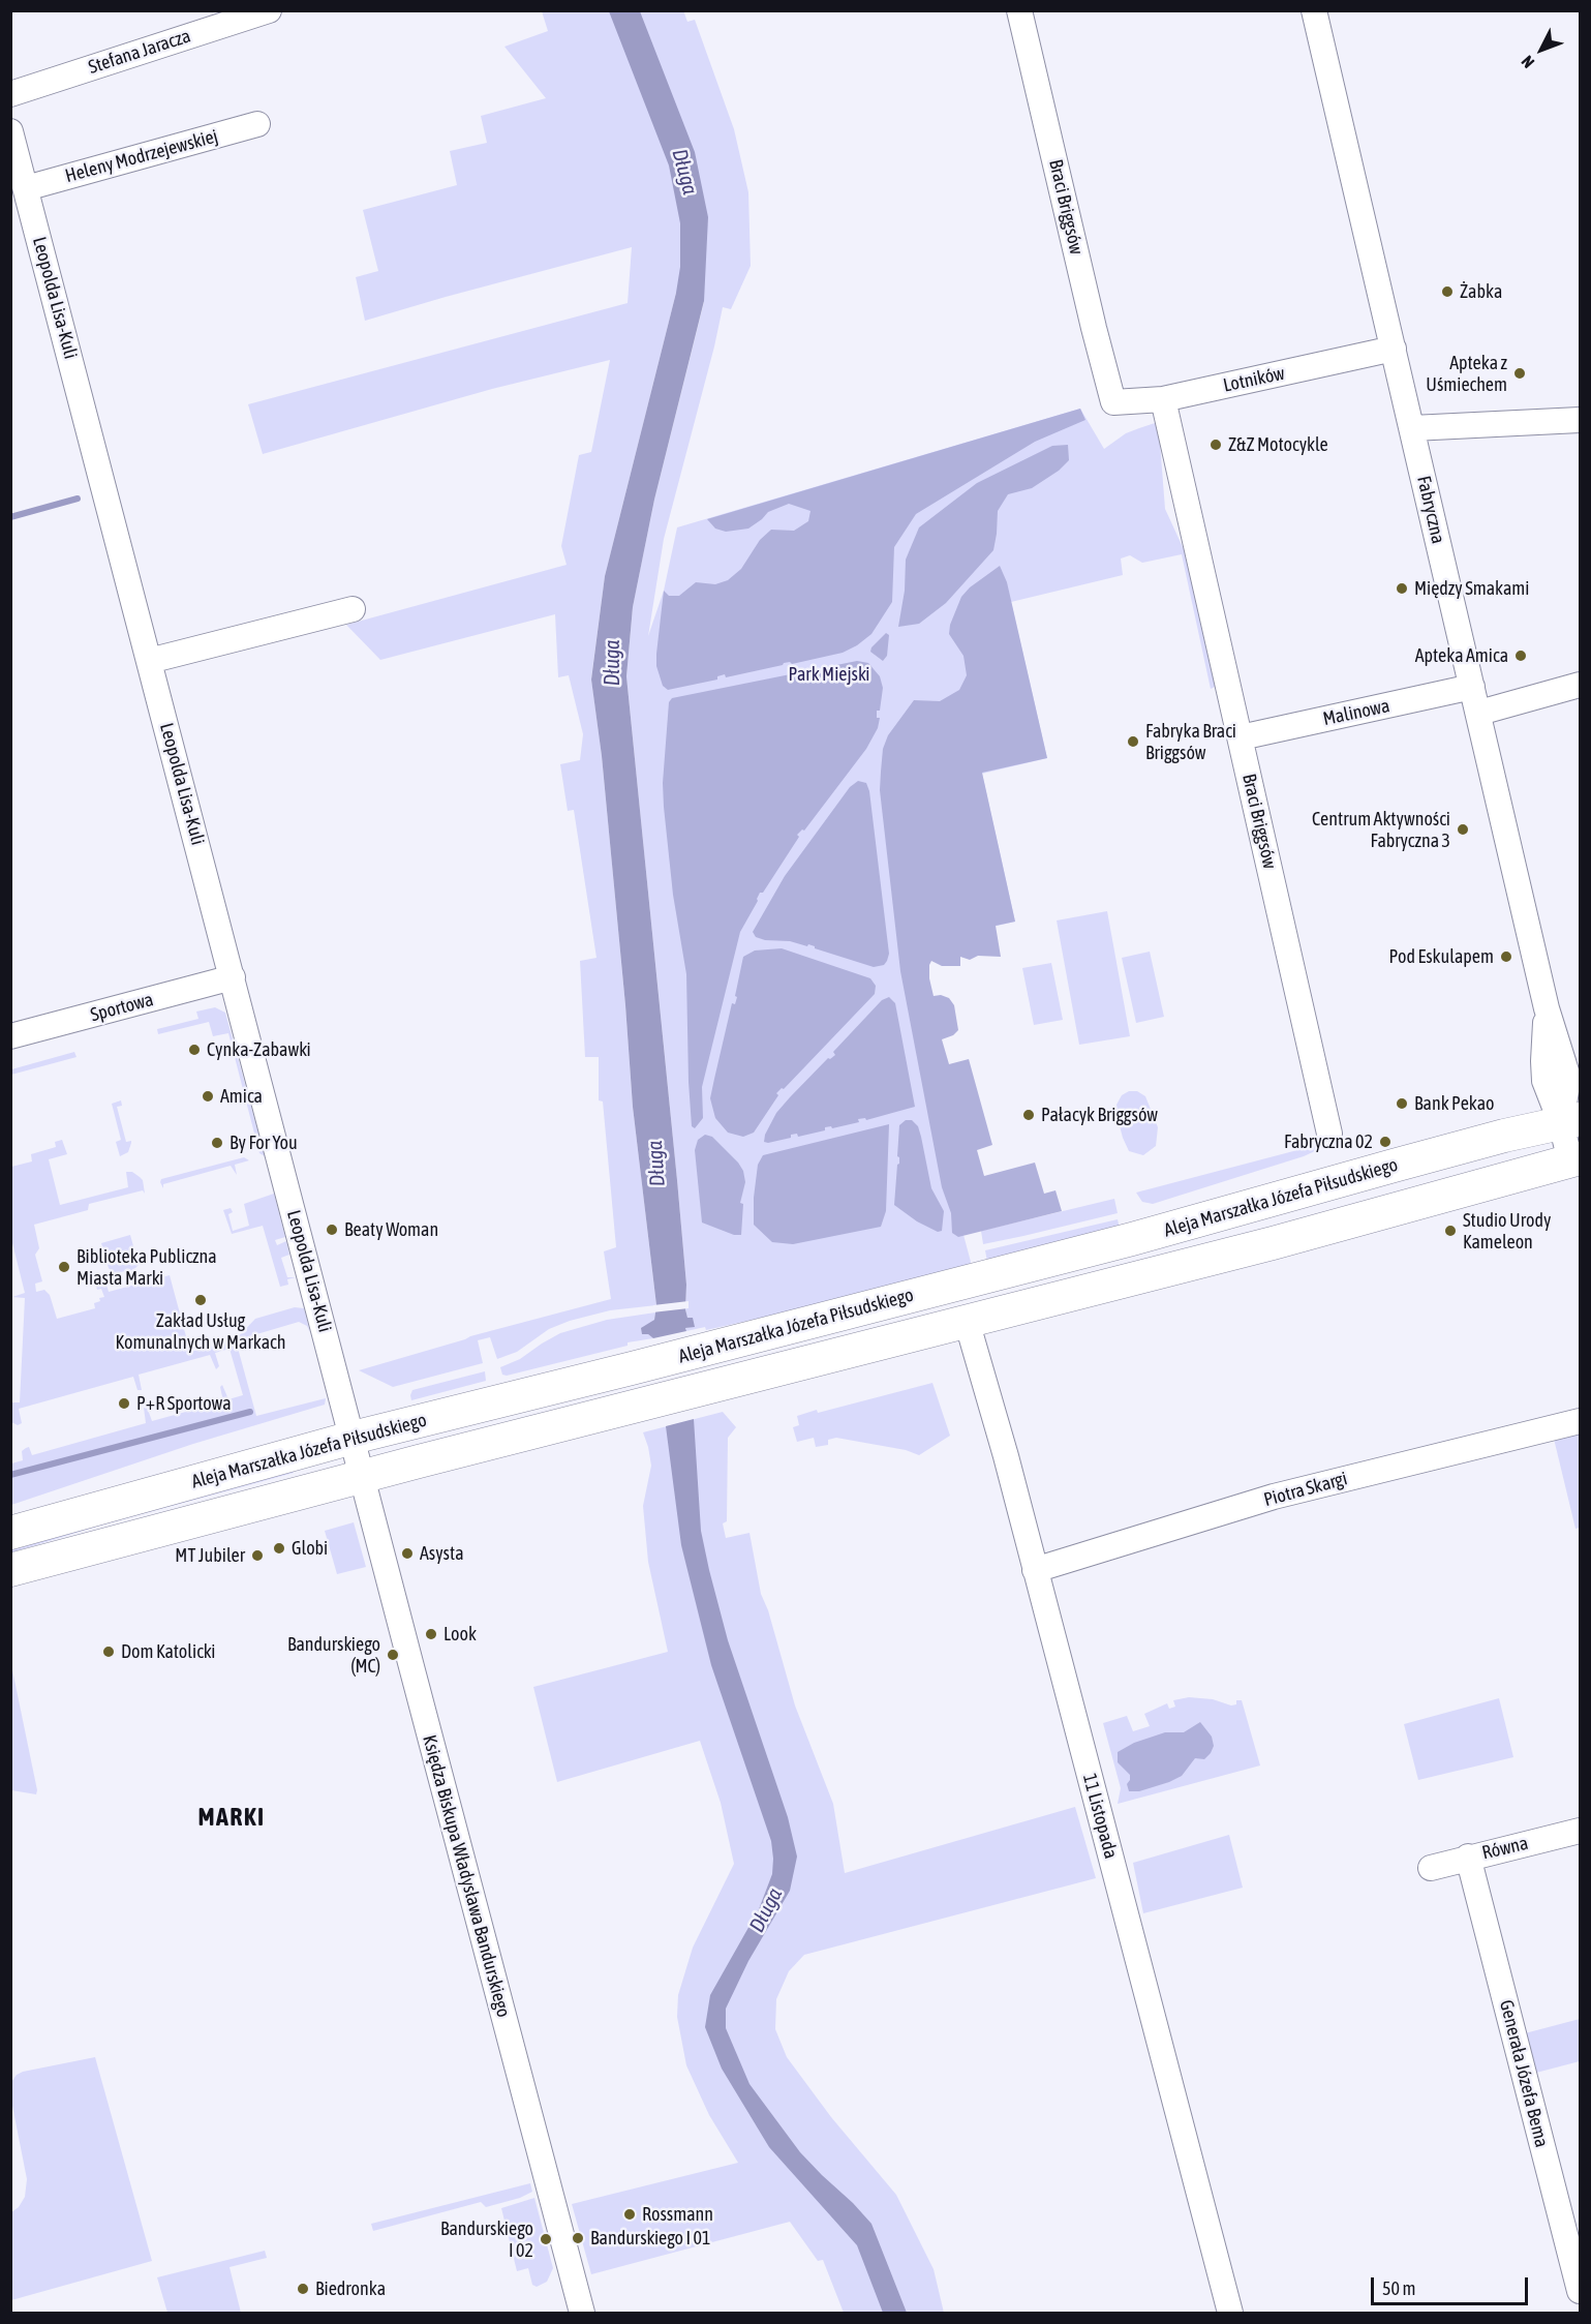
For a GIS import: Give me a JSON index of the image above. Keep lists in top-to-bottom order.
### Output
{
  "streets": {
    "main road": ["Aleja Marszałka Józefa Piłsudskiego"],
    "street": [
      "Stefana Jaracza",
      "Heleny Modrzejewskiej",
      "Braci Briggsów",
      "Leopolda Lisa-Kuli",
      "Lotników",
      "Fabryczna",
      "Malinowa",
      "Sportowa",
      "Piotra Skargi",
      "11 Listopada",
      "Równa",
      "Księdza Biskupa Władysława Bandurskiego",
      "Generała Józefa Bema"
    ]
  },
  "crossings": [
    ["Heleny Modrzejewskiej", "Leopolda Lisa-Kuli"],
    ["Braci Briggsów", "Lotników"],
    ["Braci Briggsów", "Malinowa"],
    ["Leopolda Lisa-Kuli", "Sportowa"],
    ["Leopolda Lisa-Kuli", "Aleja Marszałka Józefa Piłsudskiego"],
    ["Leopolda Lisa-Kuli", "Księdza Biskupa Władysława Bandurskiego"],
    ["Lotników", "Fabryczna"],
    ["Fabryczna", "Malinowa"],
    ["Fabryczna", "Aleja Marszałka Józefa Piłsudskiego"],
    ["Aleja Marszałka Józefa Piłsudskiego", "11 Listopada"],
    ["Aleja Marszałka Józefa Piłsudskiego", "Księdza Biskupa Władysława Bandurskiego"],
    ["Piotra Skargi", "11 Listopada"],
    ["Równa", "Generała Józefa Bema"]
  ],
  "districts": ["MARKI"],
  "water": ["Długa"],
  "parks": ["Park Miejski"],
  "places": [
    "Żabka",
    "Apteka z Uśmiechem",
    "Z&Z Motocykle",
    "Między Smakami",
    "Apteka Amica",
    "Fabryka Braci Briggsów",
    "Centrum Aktywności Fabryczna 3",
    "Pod Eskulapem",
    "Cynka-Zabawki",
    "Amica",
    "Bank Pekao",
    "Pałacyk Briggsów",
    "Fabryczna 02",
    "By For You",
    "Beaty Woman",
    "Studio Urody Kameleon",
    "Biblioteka Publiczna Miasta Marki",
    "Zakład Usług Komunalnych w Markach",
    "P+R Sportowa",
    "Globi",
    "Asysta",
    "MT Jubiler",
    "Look",
    "Dom Katolicki",
    "Bandurskiego (MC)",
    "Rossmann",
    "Bandurskiego I 01",
    "Bandurskiego I 02",
    "Biedronka"
  ],
  "scale_bar": "50 m",
  "north": "bottom left"
}
